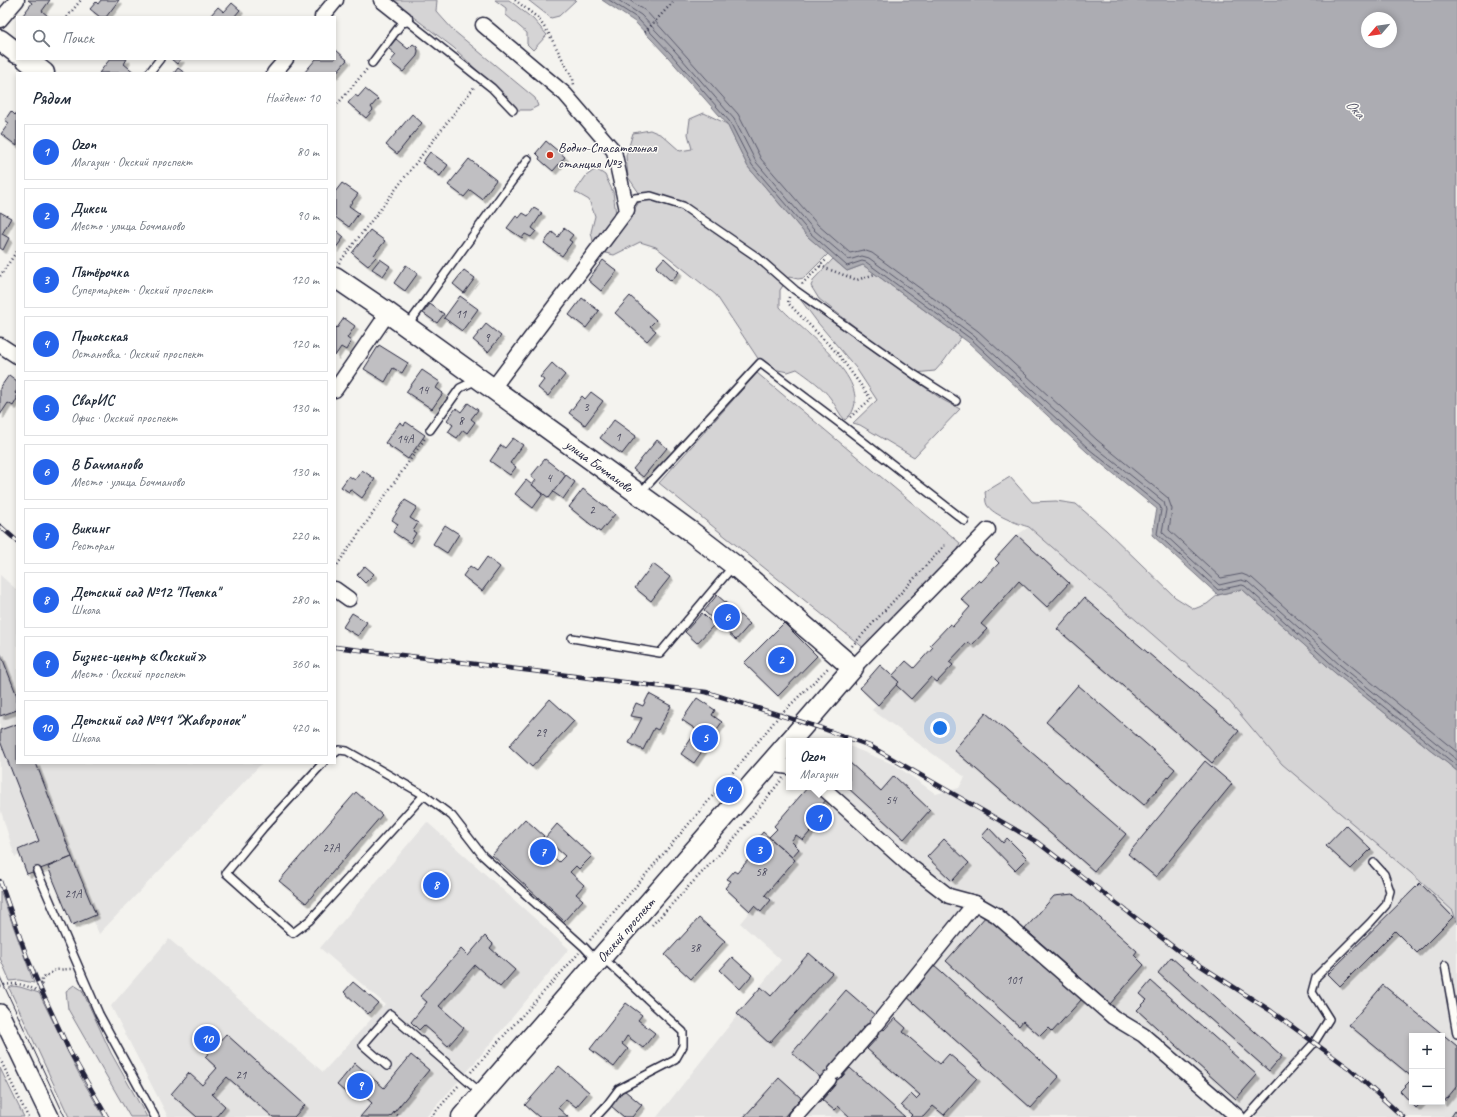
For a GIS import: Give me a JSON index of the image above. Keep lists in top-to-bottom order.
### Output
{
  "streets": {
    "main road": ["улица Бочманово", "Окский проспект"]
  },
  "crossings": [
    ["улица Бочманово", "Окский проспект"]
  ],
  "water": ["Ока"],
  "places": ["Водно-Спасательная станция №3"],
  "house_numbers": [
    "11",
    "9",
    "14",
    "3",
    "8",
    "1",
    "14А",
    "4",
    "2",
    "29",
    "54",
    "27А",
    "58",
    "21А",
    "38",
    "101",
    "21"
  ],
  "north": "bottom left",
  "page": {
    "search": "Поиск",
    "heading": ["Рядом", "Найдено: 10"],
    "list": [
      {
        "mark": "1",
        "name": "Ozon",
        "note": "Магазин · Окский проспект",
        "value": "80 m"
      },
      {
        "mark": "2",
        "name": "Дикси",
        "note": "Место · улица Бочманово",
        "value": "90 m"
      },
      {
        "mark": "3",
        "name": "Пятёрочка",
        "note": "Супермаркет · Окский проспект",
        "value": "120 m"
      },
      {
        "mark": "4",
        "name": "Приокская",
        "note": "Остановка · Окский проспект",
        "value": "120 m"
      },
      {
        "mark": "5",
        "name": "СварИС",
        "note": "Офис · Окский проспект",
        "value": "130 m"
      },
      {
        "mark": "6",
        "name": "В Бачманово",
        "note": "Место · улица Бочманово",
        "value": "130 m"
      },
      {
        "mark": "7",
        "name": "Викинг",
        "note": "Ресторан",
        "value": "220 m"
      },
      {
        "mark": "8",
        "name": "Детский сад №12 \"Пчелка\"",
        "note": "Школа",
        "value": "280 m"
      },
      {
        "mark": "9",
        "name": "Бизнес-центр «Окский»",
        "note": "Место · Окский проспект",
        "value": "360 m"
      },
      {
        "mark": "10",
        "name": "Детский сад №41 \"Жаворонок\"",
        "note": "Школа",
        "value": "420 m"
      }
    ],
    "pins": [
      "6",
      "2",
      "5",
      "4",
      "1",
      "3",
      "7",
      "8",
      "10",
      "9"
    ],
    "popup": ["Ozon", "Магазин"],
    "map_buttons": ["+", "−"]
  }
}
